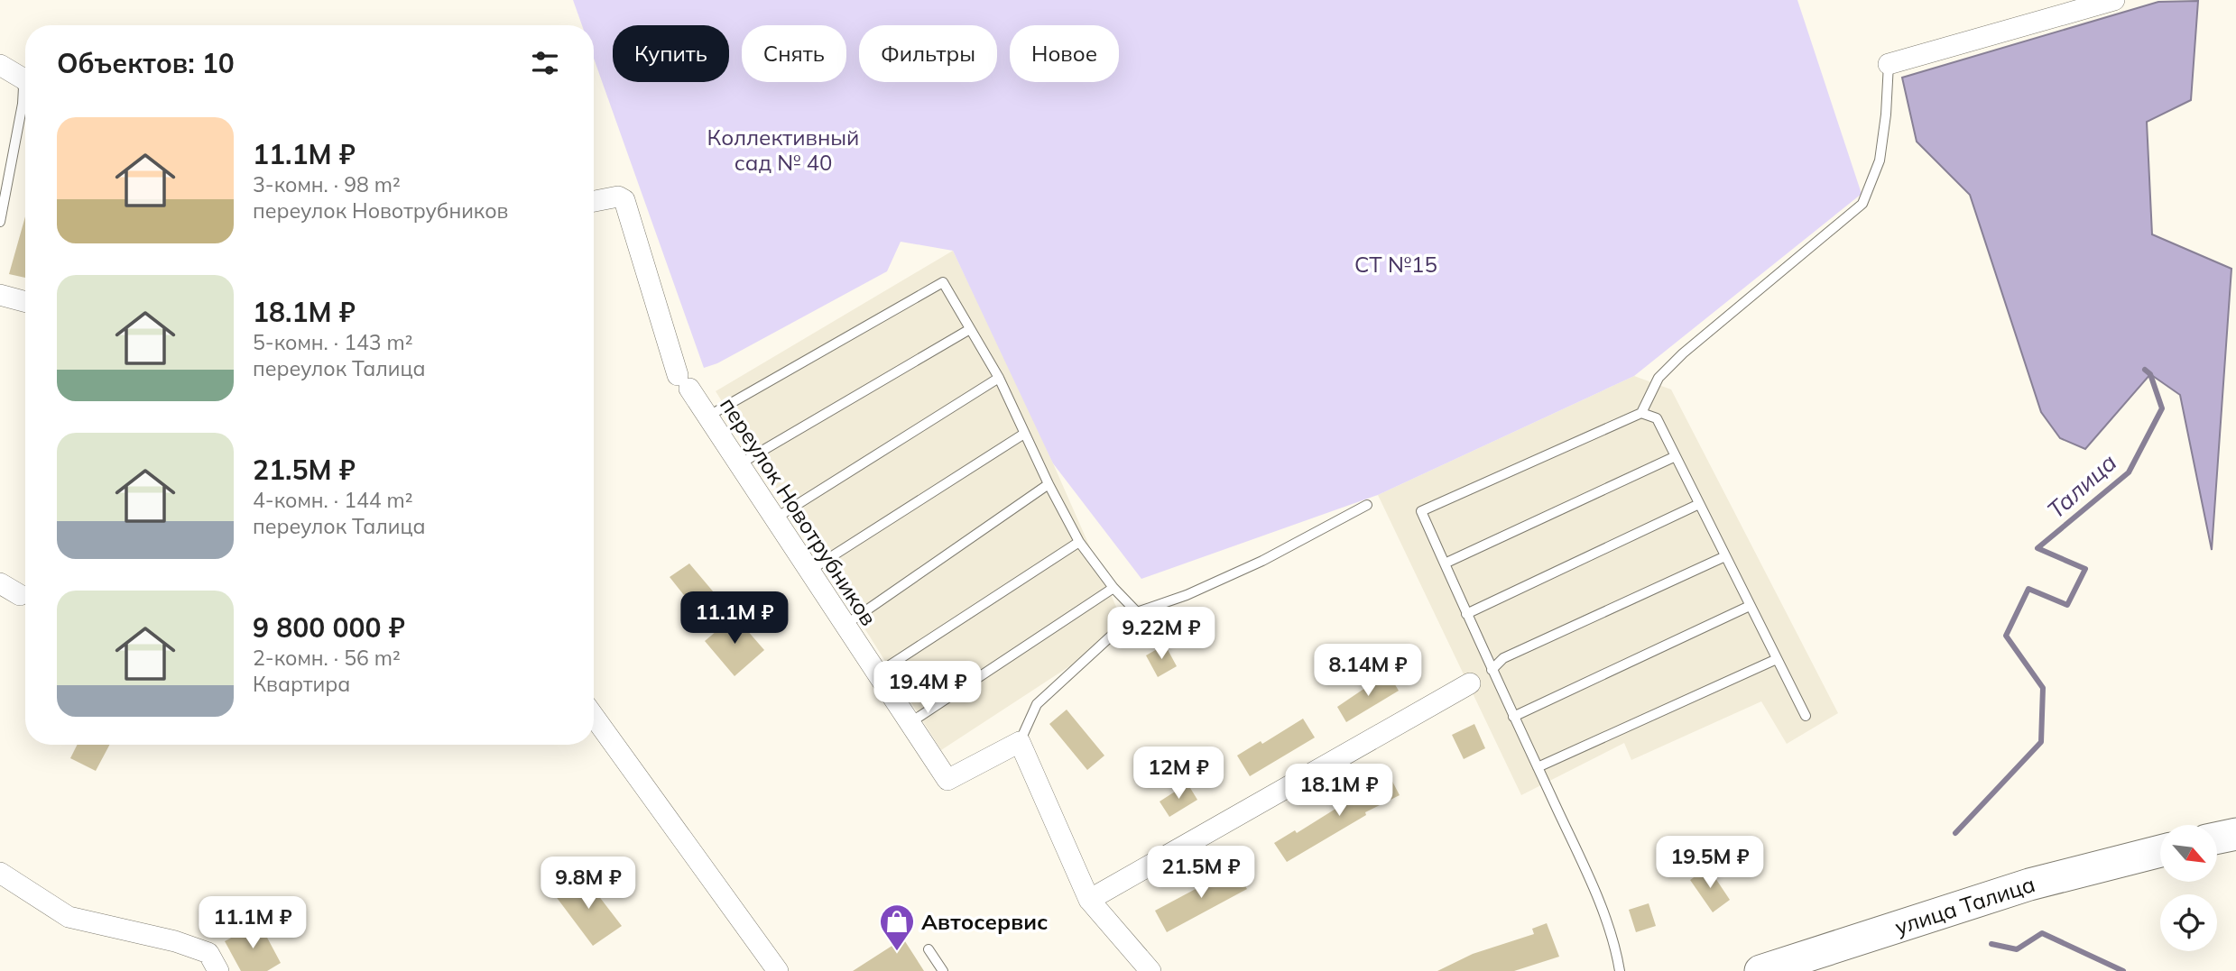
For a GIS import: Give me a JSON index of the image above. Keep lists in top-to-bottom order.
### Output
{
  "streets": {
    "main road": ["улица Талица"],
    "street": ["переулок Новотрубников"]
  },
  "water": ["Талица"],
  "parks": ["Коллективный сад № 40", "СТ №15"],
  "places": {
    "shop": ["Автосервис"]
  },
  "north": "bottom right",
  "page": {
    "chip": [
      "Купить",
      "Снять",
      "Фильтры",
      "Новое"
    ],
    "heading": "Объектов: 10",
    "list": [
      {
        "name": "11.1M ₽",
        "note": "3-комн. · 98 m² · переулок Новотрубников"
      },
      {
        "name": "18.1M ₽",
        "note": "5-комн. · 143 m² · переулок Талица"
      },
      {
        "name": "21.5M ₽",
        "note": "4-комн. · 144 m² · переулок Талица"
      },
      {
        "name": "9 800 000 ₽",
        "note": "2-комн. · 56 m² · Квартира"
      }
    ],
    "price": [
      "11.1M ₽",
      "9.22M ₽",
      "8.14M ₽",
      "19.4M ₽",
      "12M ₽",
      "18.1M ₽",
      "19.5M ₽",
      "21.5M ₽",
      "9.8M ₽",
      "11.1M ₽"
    ]
  }
}
